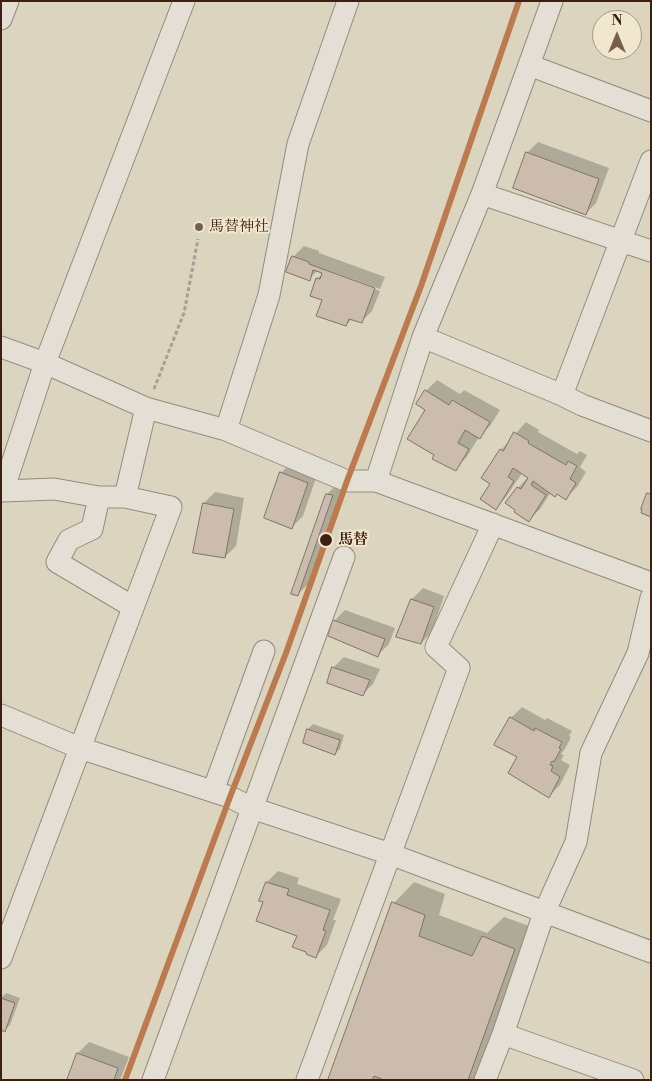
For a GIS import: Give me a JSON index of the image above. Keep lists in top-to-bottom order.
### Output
{
  "places": ["馬替神社", "馬替"],
  "north": "top"
}
